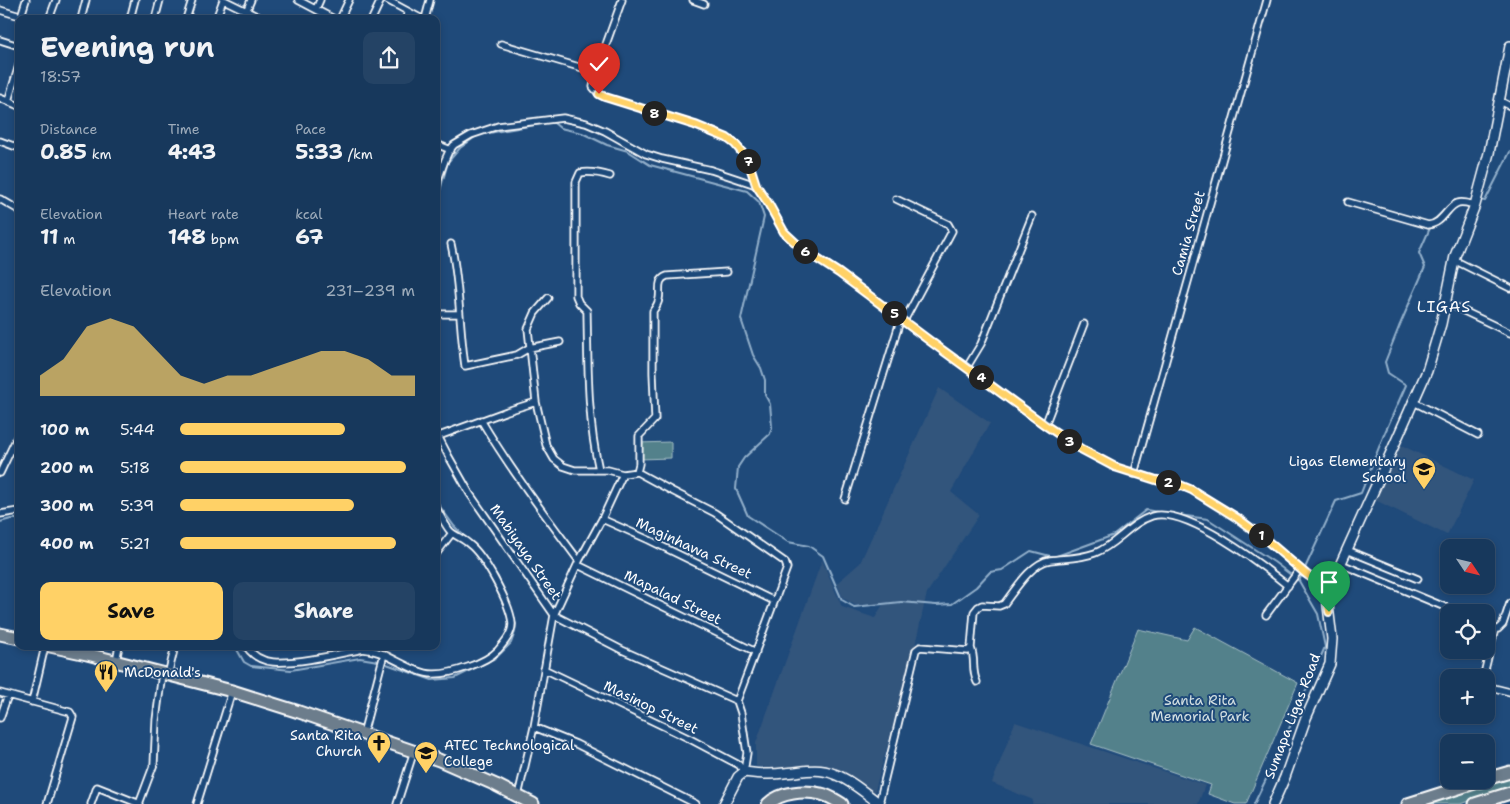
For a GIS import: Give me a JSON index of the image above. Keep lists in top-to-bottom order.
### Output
{
  "streets": {
    "main road": ["Sumapa Ligas Road"],
    "street": [
      "Camia Street",
      "Maginhawa Street",
      "Mabiyaya Street",
      "Mapalad Street",
      "Masinop Street"
    ]
  },
  "districts": ["LIGAS"],
  "parks": ["Santa Rita Memorial Park"],
  "places": {
    "school or university": ["Ligas Elementary School", "ATEC Technological College"],
    "restaurant": ["McDonald's"],
    "church": ["Santa Rita Church"]
  },
  "north": "bottom right",
  "page": {
    "heading": ["Evening run", "18:57"],
    "stats": [
      ["Distance", "0.85 km"],
      ["Time", "4:43"],
      ["Pace", "5:33 /km"],
      ["Elevation", "11 m"],
      ["Heart rate", "148 bpm"],
      ["kcal", "67"]
    ],
    "pins": [
      "8",
      "7",
      "6",
      "5",
      "4",
      "3",
      "2",
      "1"
    ],
    "chart": ["Elevation", "231–239 m"],
    "list": [
      {
        "name": "100 m",
        "note": "5:44"
      },
      {
        "name": "200 m",
        "note": "5:18"
      },
      {
        "name": "300 m",
        "note": "5:39"
      },
      {
        "name": "400 m",
        "note": "5:21"
      }
    ],
    "map_buttons": ["+", "−"],
    "buttons": ["Save", "Share"]
  }
}
